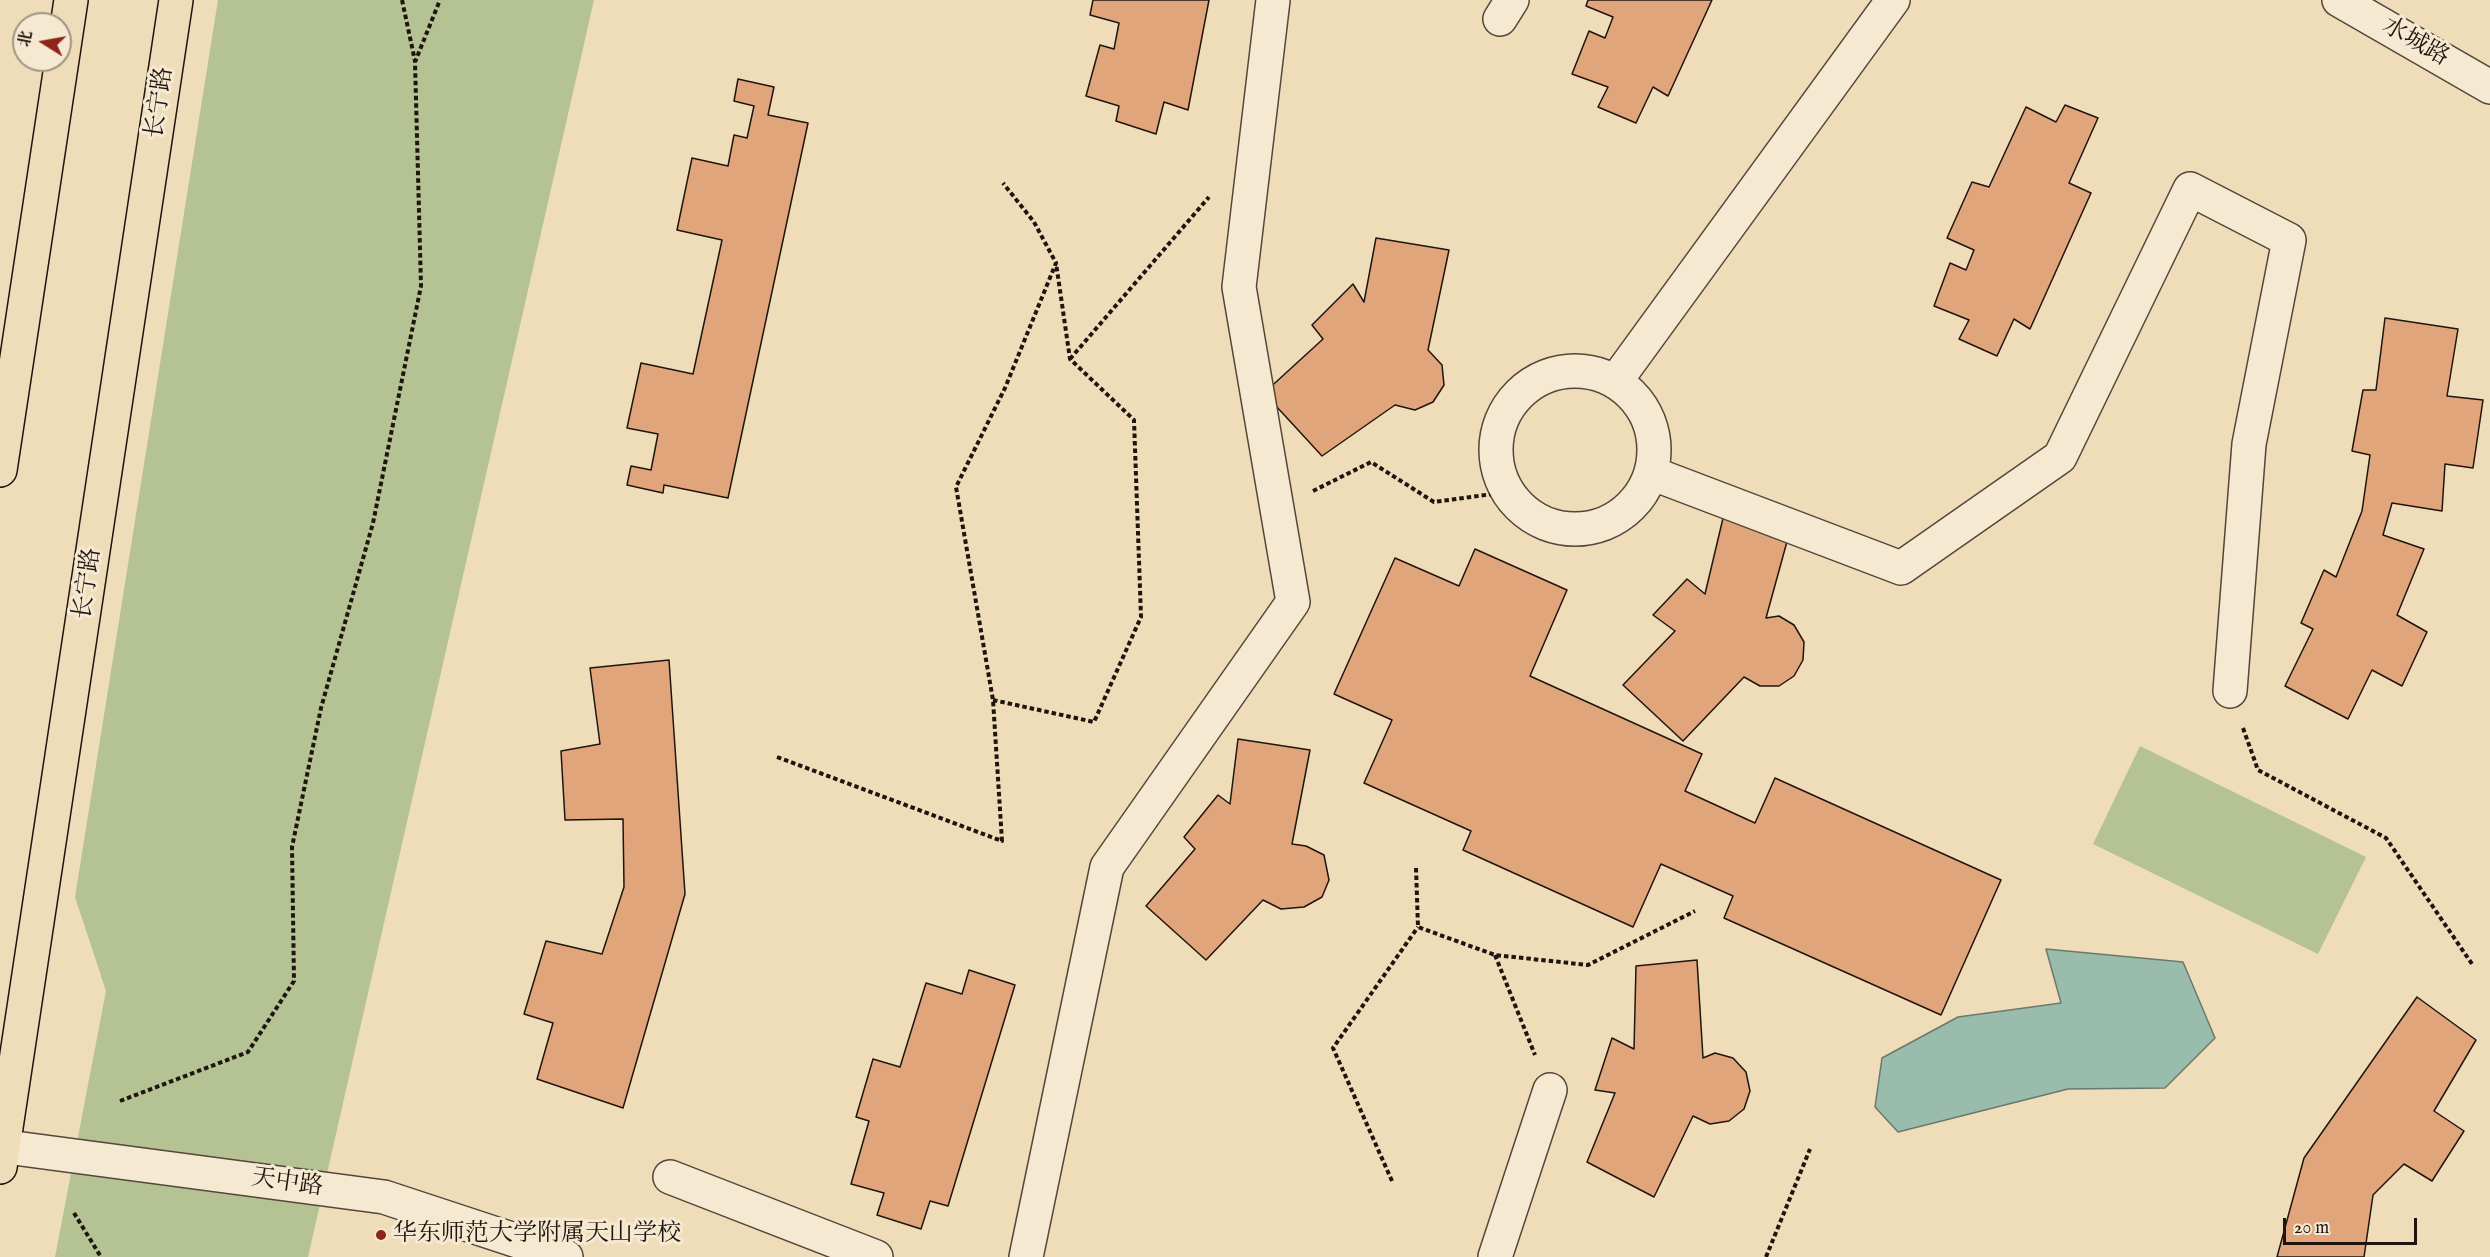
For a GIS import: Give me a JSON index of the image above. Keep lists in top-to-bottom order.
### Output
{
  "streets": {
    "main road": ["长宁路"],
    "street": ["水城路", "天中路"]
  },
  "crossings": [
    ["长宁路", "天中路"]
  ],
  "places": ["华东师范大学附属天山学校"],
  "scale_bar": "20 m",
  "north": "left"
}
